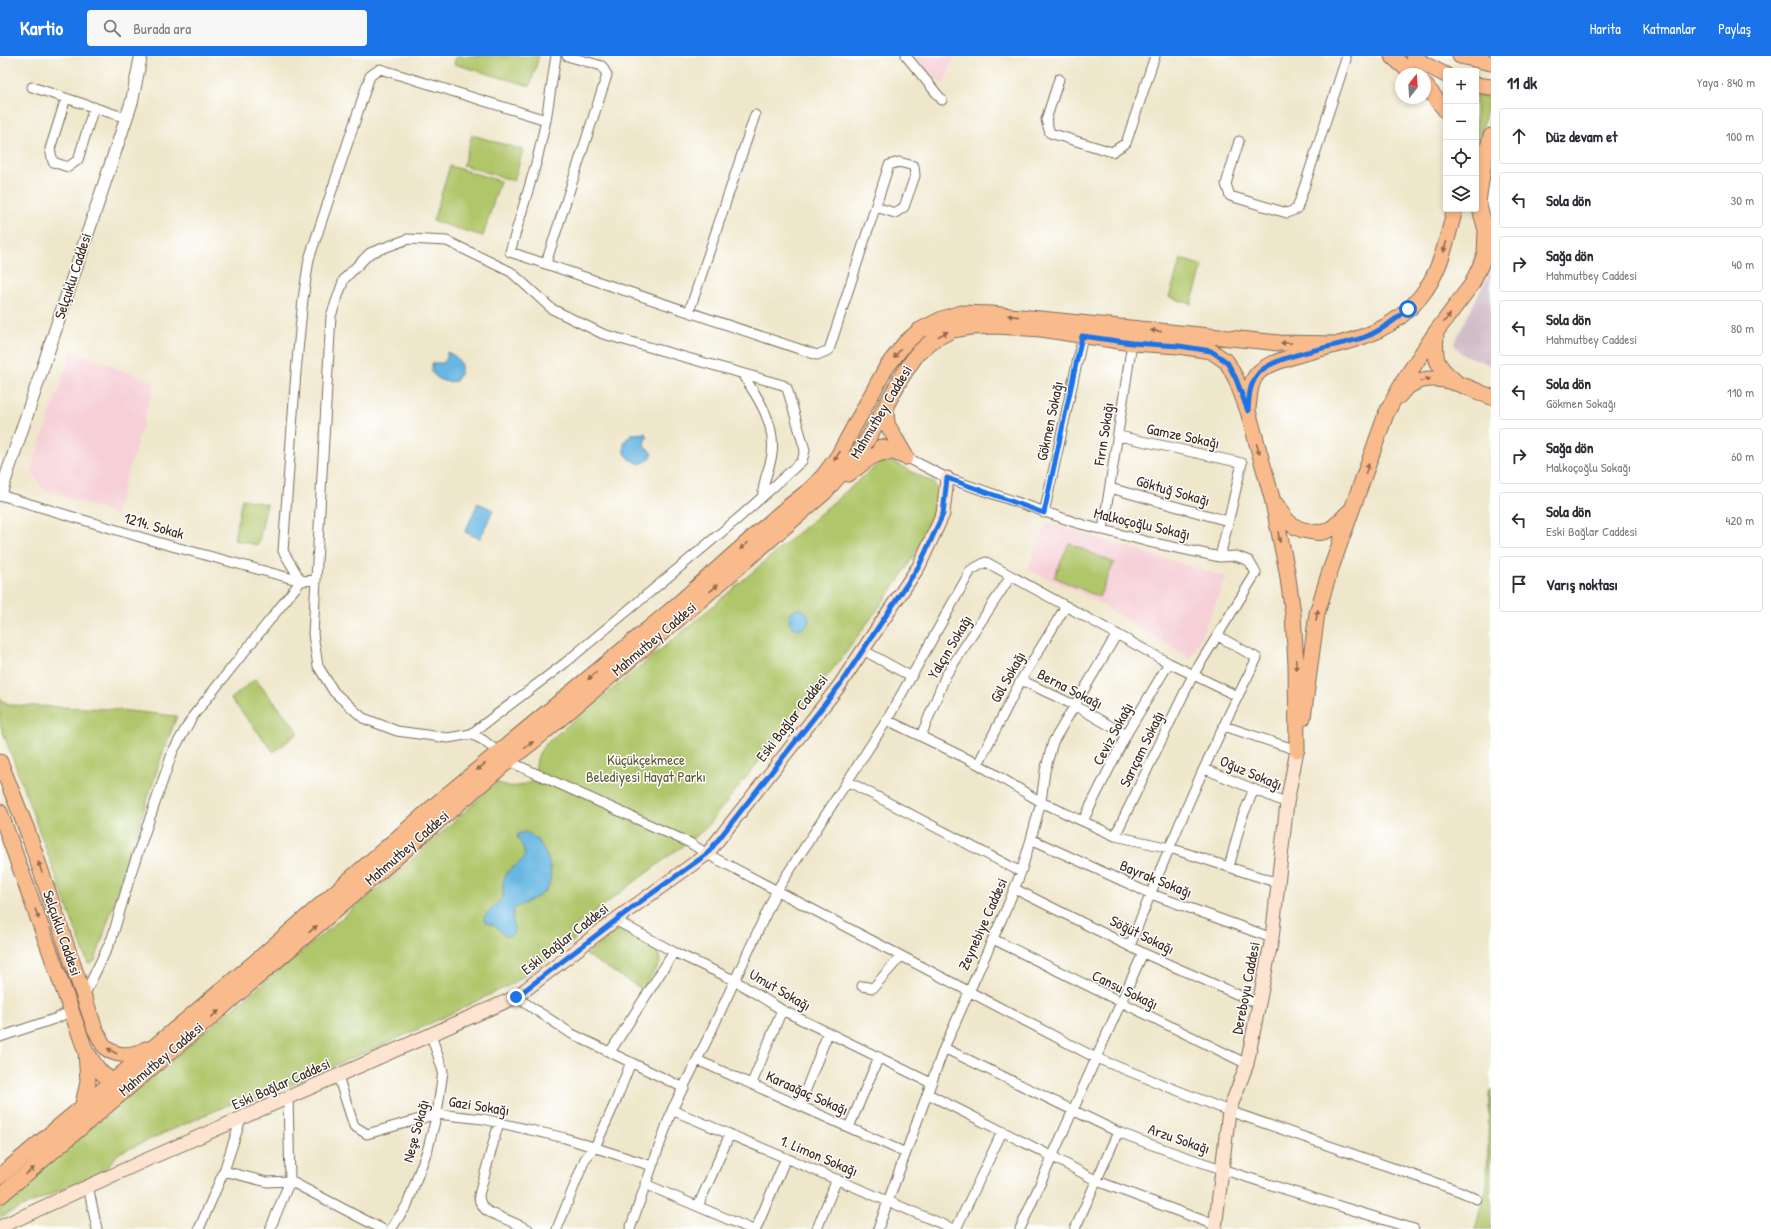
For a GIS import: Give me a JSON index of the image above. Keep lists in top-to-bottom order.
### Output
{
  "streets": {
    "main road": [
      "Selçuklu Caddesi",
      "Mahmutbey Caddesi",
      "Eski Bağlar Caddesi",
      "Dereboyu Caddesi"
    ],
    "street": [
      "Gökmen Sokağı",
      "Fırın Sokağı",
      "Gamze Sokağı",
      "Göktuğ Sokağı",
      "Malkoçoğlu Sokağı",
      "1214. Sokak",
      "Yalçın Sokağı",
      "Göl Sokağı",
      "Berna Sokağı",
      "Ceviz Sokağı",
      "Sarıçam Sokağı",
      "Oğuz Sokağı",
      "Bayrak Sokağı",
      "Zeynebiye Caddesi",
      "Söğüt Sokağı",
      "Umut Sokağı",
      "Cansu Sokağı",
      "Karaağaç Sokağı",
      "Gazi Sokağı",
      "Neşe Sokağı",
      "Arzu Sokağı",
      "1. Limon Sokağı"
    ]
  },
  "crossings": [
    ["Selçuklu Caddesi", "Mahmutbey Caddesi"],
    ["Selçuklu Caddesi", "1214. Sokak"],
    ["Mahmutbey Caddesi", "Gökmen Sokağı"],
    ["Mahmutbey Caddesi", "Fırın Sokağı"],
    ["Gökmen Sokağı", "Malkoçoğlu Sokağı"],
    ["Fırın Sokağı", "Gamze Sokağı"],
    ["Fırın Sokağı", "Göktuğ Sokağı"],
    ["Fırın Sokağı", "Malkoçoğlu Sokağı"],
    ["Gamze Sokağı", "Göktuğ Sokağı"],
    ["Malkoçoğlu Sokağı", "Eski Bağlar Caddesi"],
    ["Malkoçoğlu Sokağı", "Sarıçam Sokağı"],
    ["Göl Sokağı", "Berna Sokağı"],
    ["Berna Sokağı", "Ceviz Sokağı"],
    ["Berna Sokağı", "Zeynebiye Caddesi"],
    ["Eski Bağlar Caddesi", "Umut Sokağı"],
    ["Eski Bağlar Caddesi", "Gazi Sokağı"],
    ["Eski Bağlar Caddesi", "Neşe Sokağı"],
    ["Oğuz Sokağı", "Dereboyu Caddesi"],
    ["Bayrak Sokağı", "Zeynebiye Caddesi"],
    ["Bayrak Sokağı", "Dereboyu Caddesi"],
    ["Zeynebiye Caddesi", "Söğüt Sokağı"],
    ["Zeynebiye Caddesi", "Umut Sokağı"],
    ["Zeynebiye Caddesi", "Cansu Sokağı"],
    ["Zeynebiye Caddesi", "Karaağaç Sokağı"],
    ["Zeynebiye Caddesi", "Arzu Sokağı"],
    ["Zeynebiye Caddesi", "1. Limon Sokağı"],
    ["Söğüt Sokağı", "Dereboyu Caddesi"],
    ["Dereboyu Caddesi", "Cansu Sokağı"],
    ["Dereboyu Caddesi", "Arzu Sokağı"],
    ["Gazi Sokağı", "Neşe Sokağı"]
  ],
  "parks": ["Küçükçekmece Belediyesi Hayat Parkı"],
  "north": "top",
  "page": {
    "header": "Kartio",
    "search": "Burada ara",
    "nav": ["Harita", "Katmanlar", "Paylaş"],
    "heading": ["11 dk", "Yaya · 840 m"],
    "map_buttons": ["+", "−"],
    "list": [
      ["Düz devam et", "100 m"],
      ["Sola dön", "30 m"],
      ["Sağa dön", "Mahmutbey Caddesi", "40 m"],
      ["Sola dön", "Mahmutbey Caddesi", "80 m"],
      ["Sola dön", "Gökmen Sokağı", "110 m"],
      ["Sağa dön", "Malkoçoğlu Sokağı", "60 m"],
      ["Sola dön", "Eski Bağlar Caddesi", "420 m"],
      "Varış noktası"
    ]
  }
}
